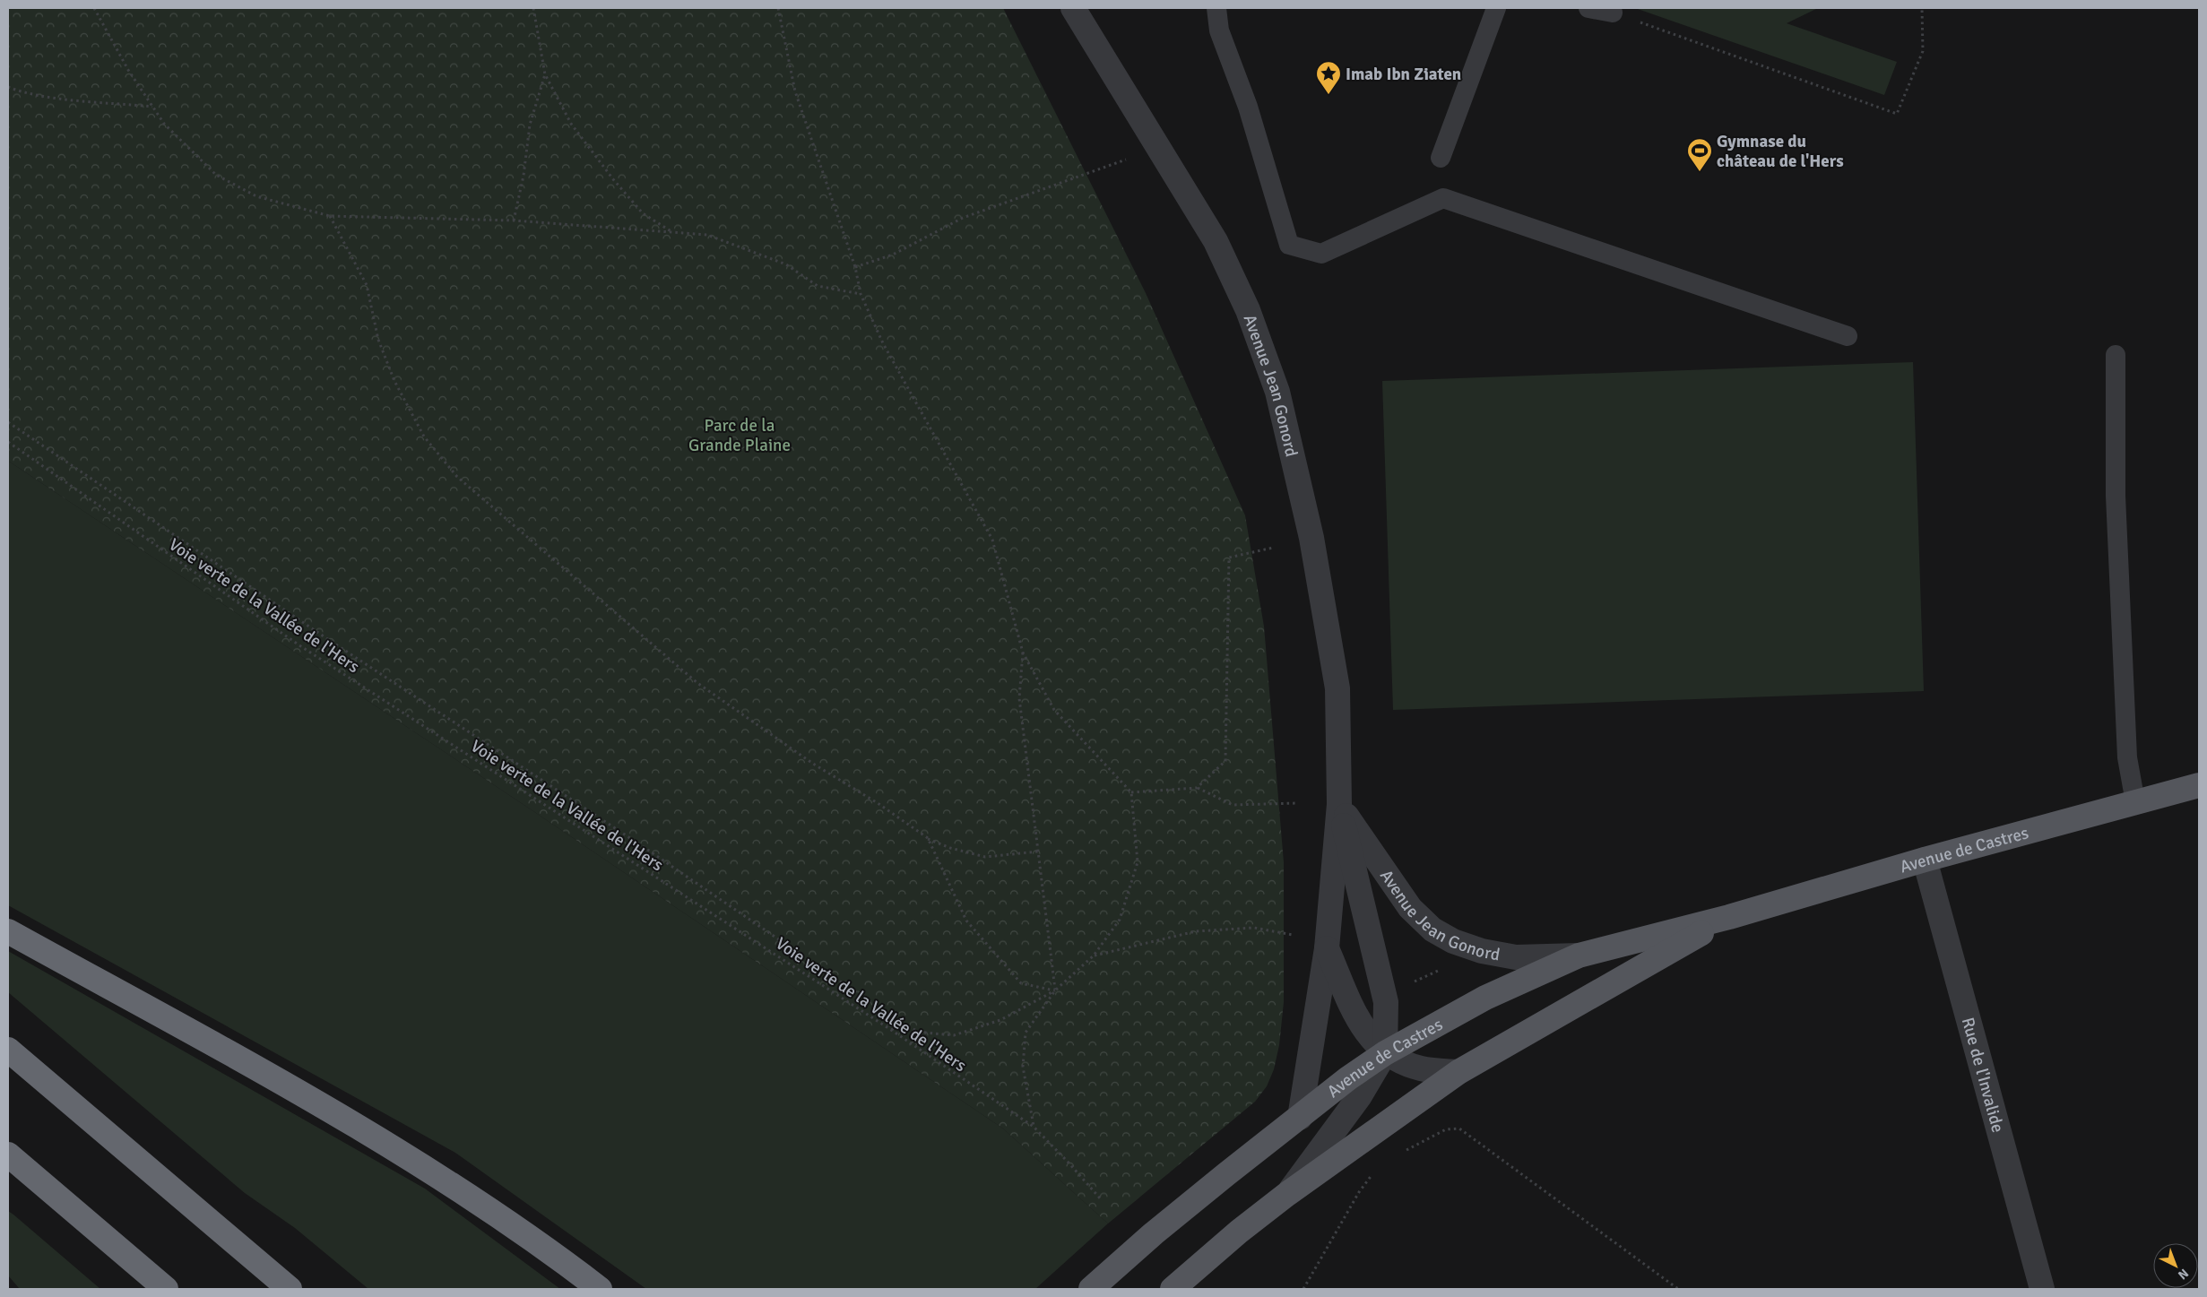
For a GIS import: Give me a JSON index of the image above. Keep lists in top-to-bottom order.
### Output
{
  "streets": {
    "main road": ["Avenue de Castres"],
    "street": ["Avenue Jean Gonord", "Rue de l'Invalide"],
    "path": ["Voie verte de la Vallée de l'Hers"]
  },
  "crossings": [
    ["Avenue Jean Gonord", "Avenue de Castres"],
    ["Avenue de Castres", "Rue de l'Invalide"]
  ],
  "parks": ["Parc de la Grande Plaine"],
  "places": {
    "place": ["Imab Ibn Ziaten"],
    "sports": ["Gymnase du château de l'Hers"]
  },
  "north": "bottom right"
}
